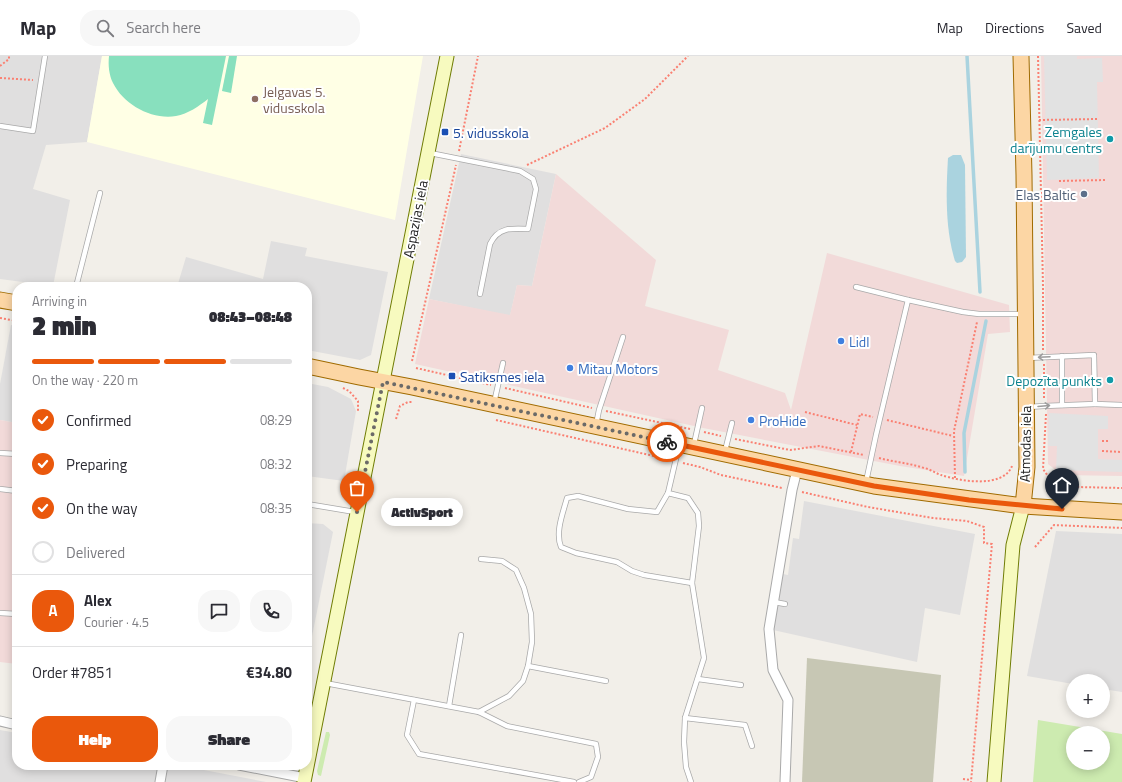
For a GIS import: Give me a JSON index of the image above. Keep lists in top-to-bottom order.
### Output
{
  "streets": {
    "main road": ["Atmodas iela"],
    "street": ["Aspazijas iela"]
  },
  "places": {
    "other": [
      "Jelgavas 5. vidusskola",
      "Zemgales darījumu centrs",
      "Elas Baltic",
      "Lidl",
      "Mitau Motors",
      "Depozīta punkts",
      "ProHide",
      "ActivSport"
    ],
    "transit": ["5. vidusskola", "Satiksmes iela"]
  },
  "page": {
    "header": "Map",
    "search": "Search here",
    "nav": ["Map", "Directions", "Saved"],
    "heading": ["2 min", "Arriving in", "08:43–08:48"],
    "panel": [
      "Alex",
      "Courier · 4.5",
      "Order #7851",
      "€34.80"
    ],
    "bar": "On the way · 220 m",
    "list": [
      ["Confirmed", "08:29"],
      ["Preparing", "08:32"],
      ["On the way", "08:35"],
      "Delivered"
    ],
    "bubble": "ActivSport",
    "round": "A",
    "map_buttons": ["+", "−"],
    "buttons": ["Help", "Share"]
  }
}
